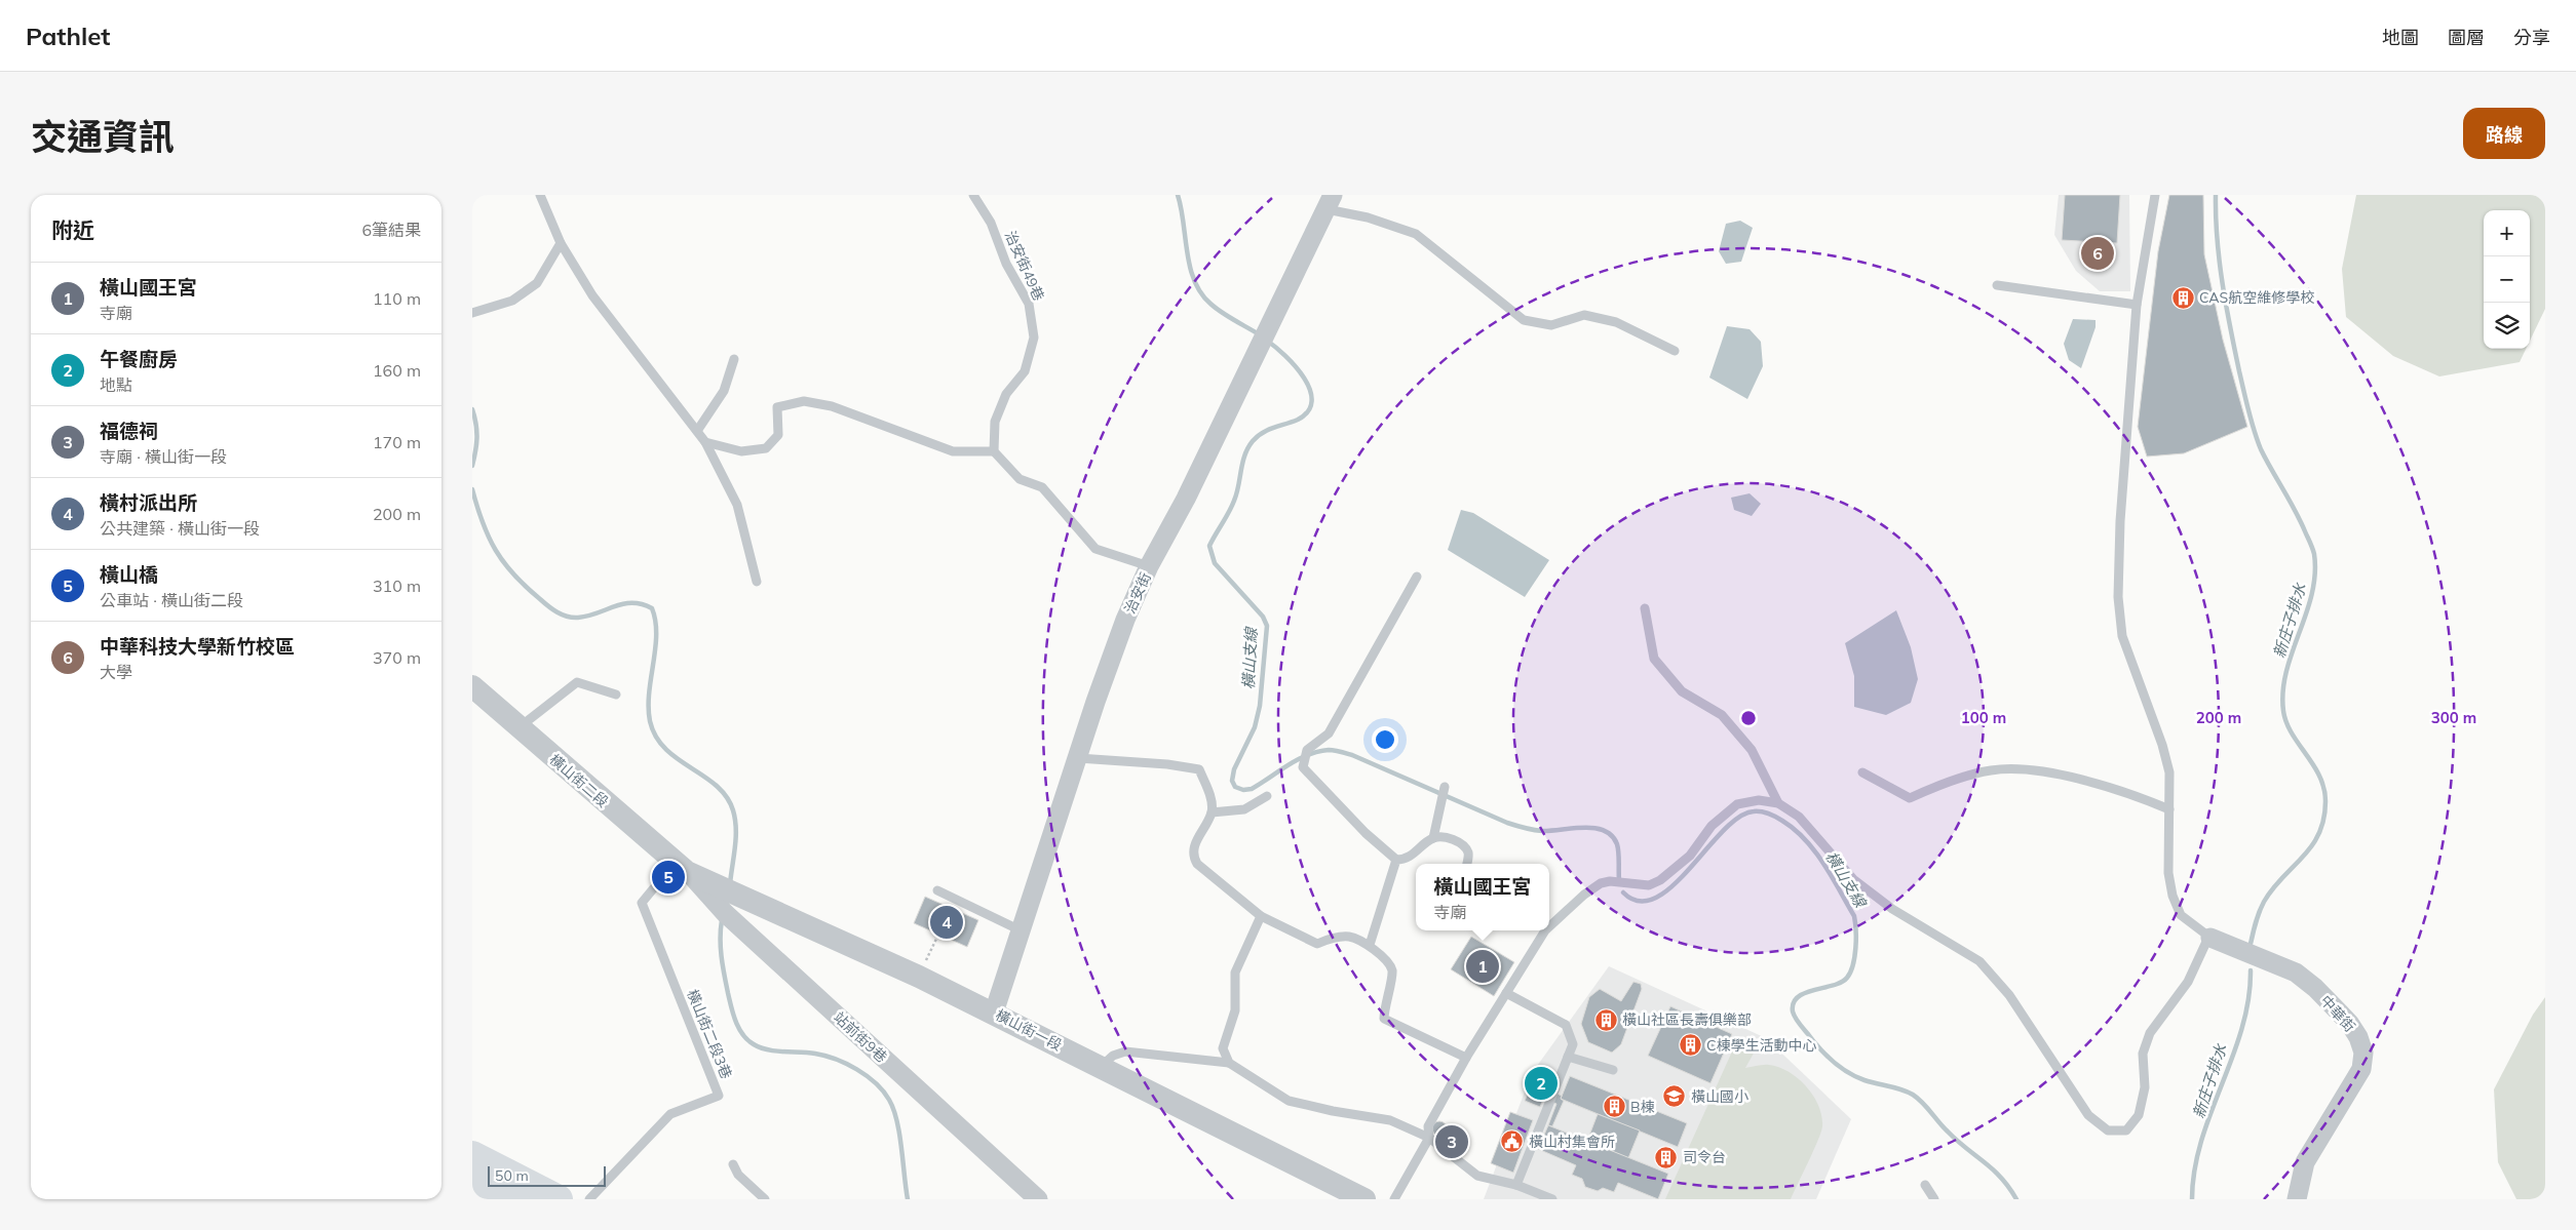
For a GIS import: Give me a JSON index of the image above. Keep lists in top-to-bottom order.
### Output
{
  "streets": {
    "street": [
      "治安街",
      "橫山街二段",
      "中華街",
      "橫山街一段",
      "站前街9巷"
    ],
    "lane": ["治安街49巷", "橫山街二段3巷"]
  },
  "crossings": [
    ["治安街", "橫山街一段"],
    ["橫山街二段", "橫山街一段"],
    ["橫山街二段", "橫山街二段3巷"],
    ["橫山街二段", "站前街9巷"],
    ["橫山街一段", "橫山街二段3巷"],
    ["橫山街一段", "站前街9巷"],
    ["橫山街二段3巷", "站前街9巷"]
  ],
  "water": ["新庄子排水", "橫山支線"],
  "places": {
    "building": [
      "CAS航空維修學校",
      "橫山社區長壽俱樂部",
      "C棟學生活動中心",
      "B棟",
      "司令台"
    ],
    "school or university": ["橫山國小"],
    "public building": ["橫山村集會所"]
  },
  "scale_bar": "50 m",
  "page": {
    "header": "Pathlet",
    "nav": ["地圖", "圖層", "分享"],
    "title": "交通資訊",
    "buttons": "路線",
    "heading": ["附近", "6筆結果"],
    "map_buttons": ["+", "−"],
    "pins": [
      "6",
      "5",
      "4",
      "1",
      "2",
      "3"
    ],
    "list": [
      {
        "mark": "1",
        "name": "橫山國王宮",
        "note": "寺廟",
        "value": "110 m"
      },
      {
        "mark": "2",
        "name": "午餐廚房",
        "note": "地點",
        "value": "160 m"
      },
      {
        "mark": "3",
        "name": "福德祠",
        "note": "寺廟 · 橫山街一段",
        "value": "170 m"
      },
      {
        "mark": "4",
        "name": "橫村派出所",
        "note": "公共建築 · 橫山街一段",
        "value": "200 m"
      },
      {
        "mark": "5",
        "name": "橫山橋",
        "note": "公車站 · 橫山街二段",
        "value": "310 m"
      },
      {
        "mark": "6",
        "name": "中華科技大學新竹校區",
        "note": "大學",
        "value": "370 m"
      }
    ],
    "popup": ["橫山國王宮", "寺廟"],
    "scale": "50 m"
  },
  "rings": ["100 m", "200 m", "300 m"]
}
